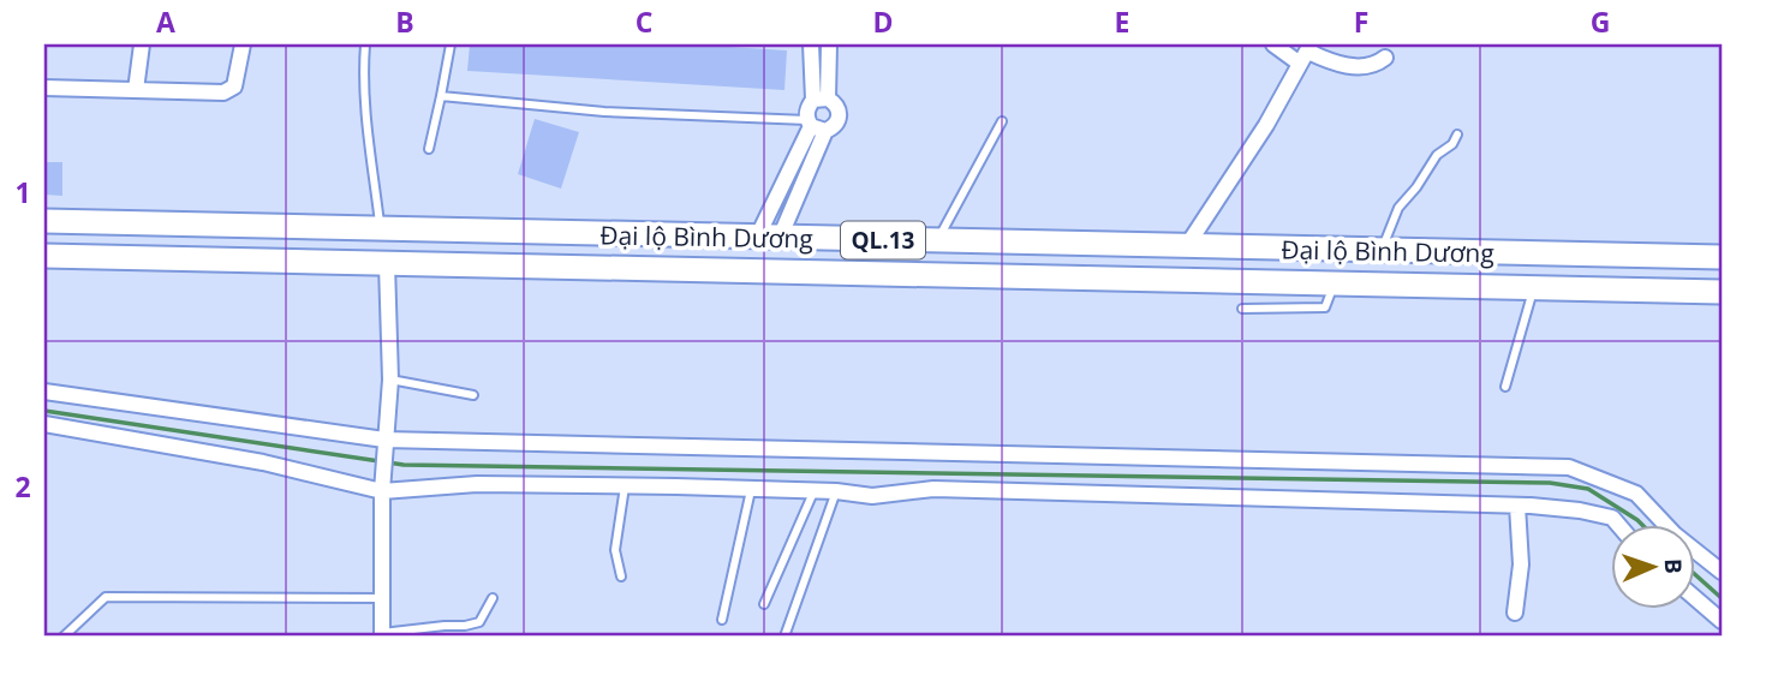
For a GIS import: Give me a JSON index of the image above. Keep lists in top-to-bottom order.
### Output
{
  "streets": {
    "highway": ["Đại lộ Bình Dương", "QL.13"]
  },
  "north": "right",
  "grid": {
    "columns": [
      "A",
      "B",
      "C",
      "D",
      "E",
      "F",
      "G"
    ],
    "rows": ["1", "2"]
  }
}
